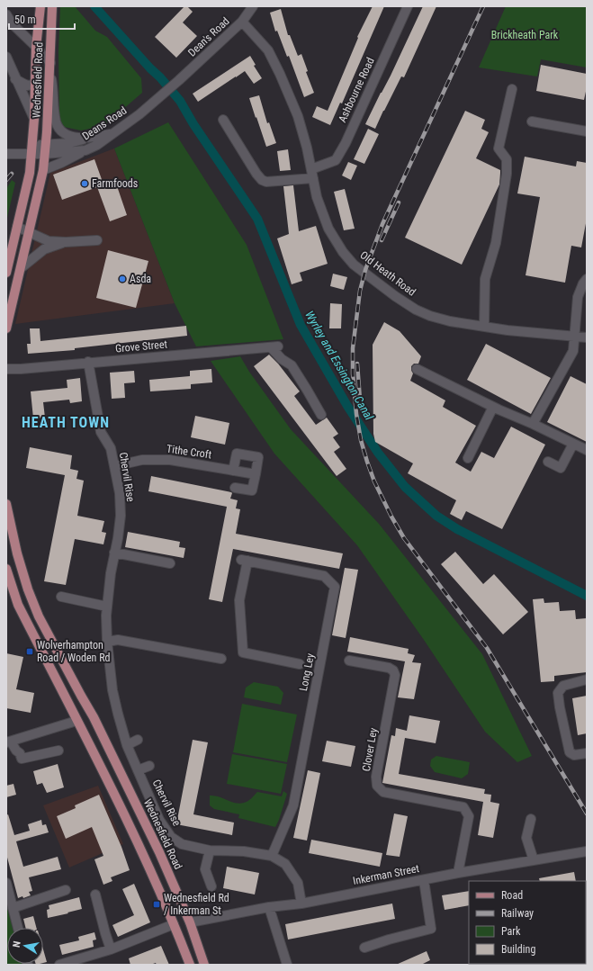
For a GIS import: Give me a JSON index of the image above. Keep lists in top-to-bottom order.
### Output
{
  "streets": {
    "main road": ["Wednesfield Road"],
    "street": [
      "Dean's Road",
      "Ashbourne Road",
      "Deans Road",
      "Old Heath Road",
      "Grove Street",
      "Tithe Croft",
      "Chervil Rise",
      "Long Ley",
      "Clover Ley",
      "Inkerman Street"
    ]
  },
  "crossings": [
    ["Dean's Road", "Deans Road"],
    ["Dean's Road", "Old Heath Road"],
    ["Wednesfield Road", "Deans Road"],
    ["Wednesfield Road", "Inkerman Street"],
    ["Ashbourne Road", "Old Heath Road"],
    ["Grove Street", "Chervil Rise"],
    ["Tithe Croft", "Chervil Rise"],
    ["Chervil Rise", "Long Ley"],
    ["Chervil Rise", "Inkerman Street"],
    ["Clover Ley", "Inkerman Street"]
  ],
  "districts": ["HEATH TOWN"],
  "water": ["Wyrley and Essington Canal"],
  "parks": ["Brickheath Park"],
  "places": {
    "other": ["Farmfoods", "Asda"],
    "transit": ["Wolverhampton Road / Woden Rd", "Wednesfield Rd / Inkerman St"]
  },
  "legend": [
    "Road",
    "Railway",
    "Park",
    "Building"
  ],
  "scale_bar": "50 m",
  "north": "left"
}
